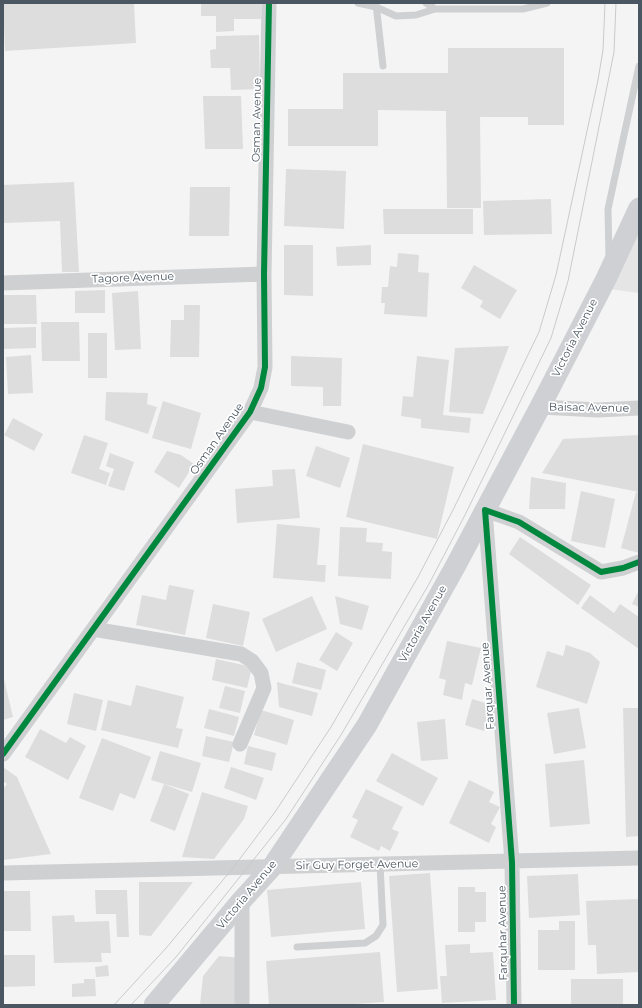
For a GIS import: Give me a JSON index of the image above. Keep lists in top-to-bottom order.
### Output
{
  "streets": {
    "main road": ["Victoria Avenue"],
    "street": [
      "Osman Avenue",
      "Tagore Avenue",
      "Baisac Avenue",
      "Farquar Avenue",
      "Sir Guy Forget Avenue",
      "Farquhar Avenue"
    ]
  },
  "crossings": [
    ["Osman Avenue", "Tagore Avenue"],
    ["Victoria Avenue", "Baisac Avenue"],
    ["Victoria Avenue", "Farquar Avenue"],
    ["Victoria Avenue", "Sir Guy Forget Avenue"],
    ["Farquar Avenue", "Sir Guy Forget Avenue"],
    ["Farquar Avenue", "Farquhar Avenue"],
    ["Sir Guy Forget Avenue", "Farquhar Avenue"]
  ]
}
